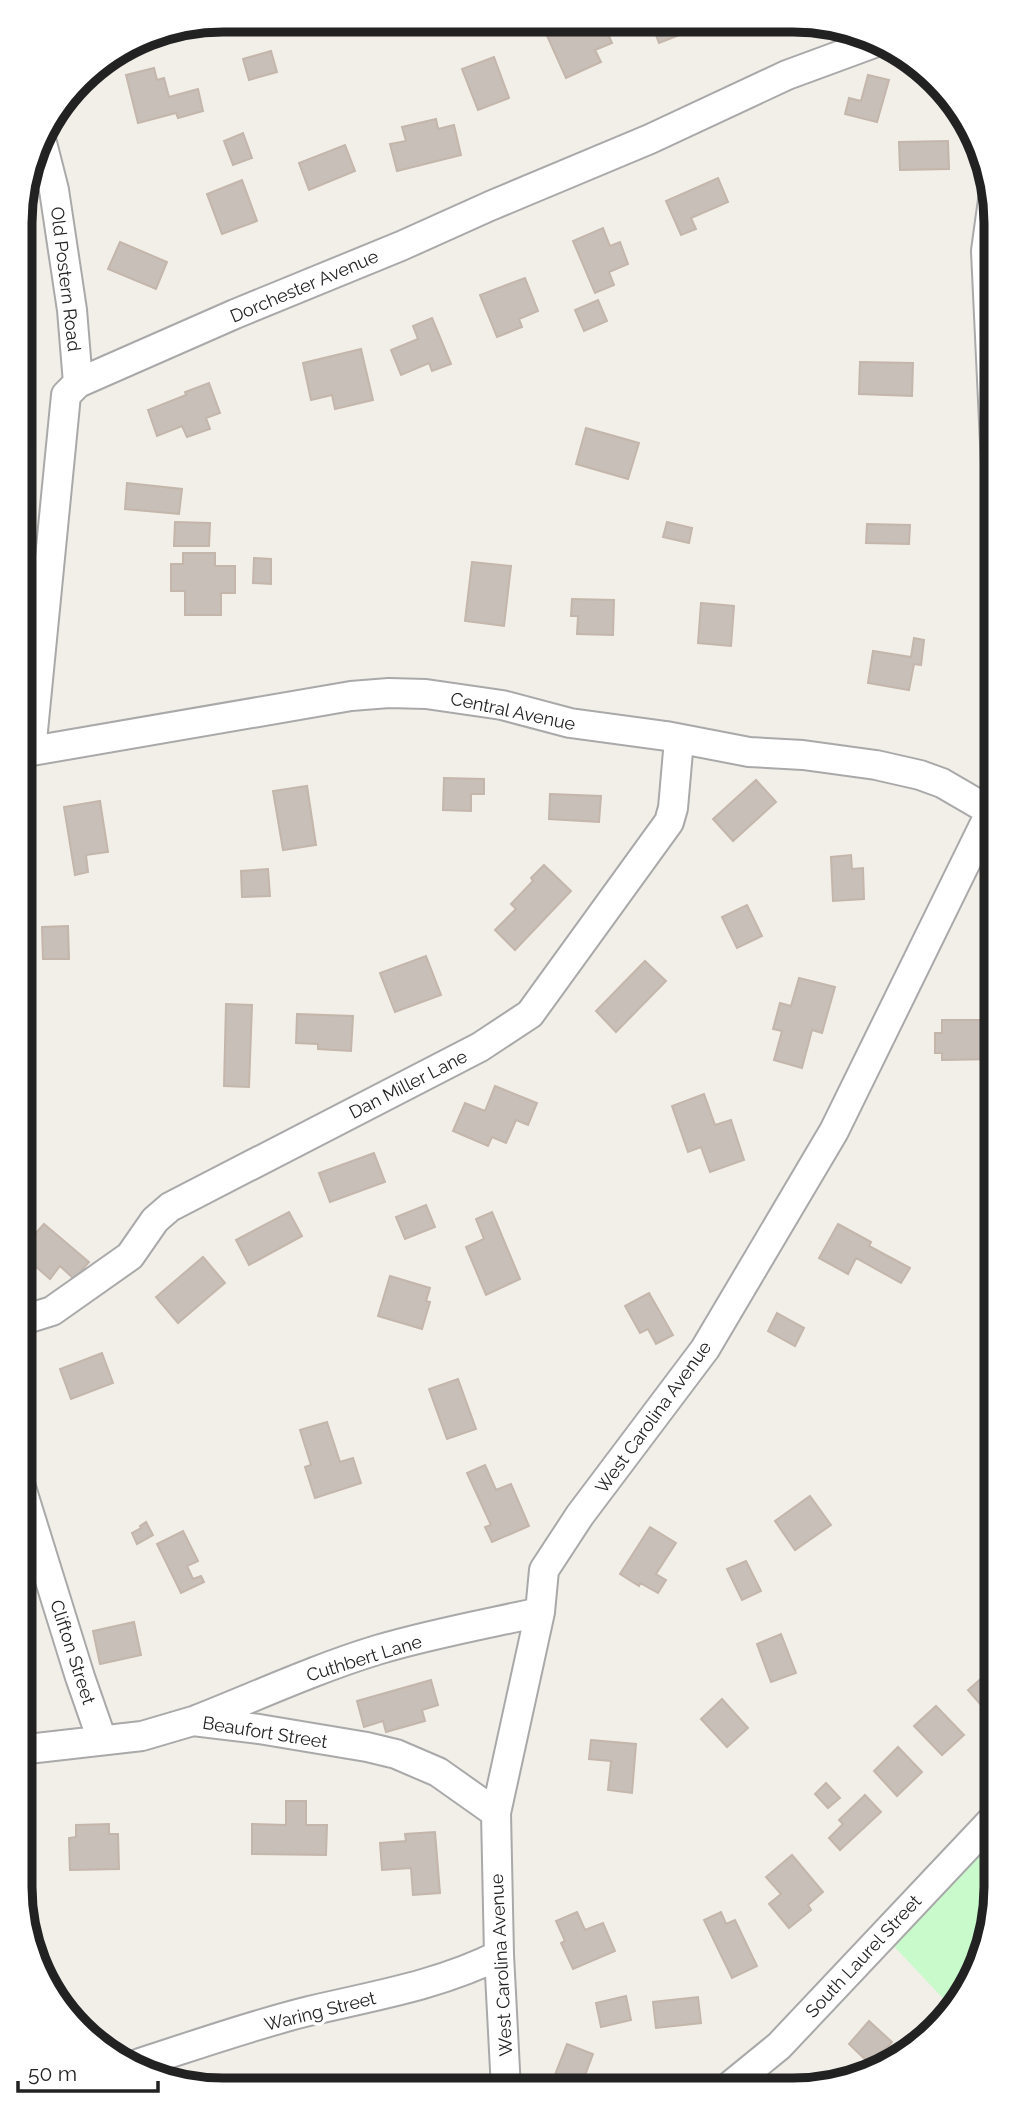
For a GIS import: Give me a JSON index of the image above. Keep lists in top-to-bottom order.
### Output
{
  "streets": {
    "street": [
      "Old Postern Road",
      "Dorchester Avenue",
      "Central Avenue",
      "Dan Miller Lane",
      "West Carolina Avenue",
      "Clifton Street",
      "Cuthbert Lane",
      "Beaufort Street",
      "South Laurel Street",
      "Waring Street"
    ]
  },
  "crossings": [
    ["Old Postern Road", "Dorchester Avenue"],
    ["Central Avenue", "Dan Miller Lane"],
    ["West Carolina Avenue", "Cuthbert Lane"],
    ["West Carolina Avenue", "Beaufort Street"],
    ["West Carolina Avenue", "Waring Street"],
    ["Clifton Street", "Beaufort Street"],
    ["Cuthbert Lane", "Beaufort Street"]
  ],
  "scale_bar": "50 m"
}
